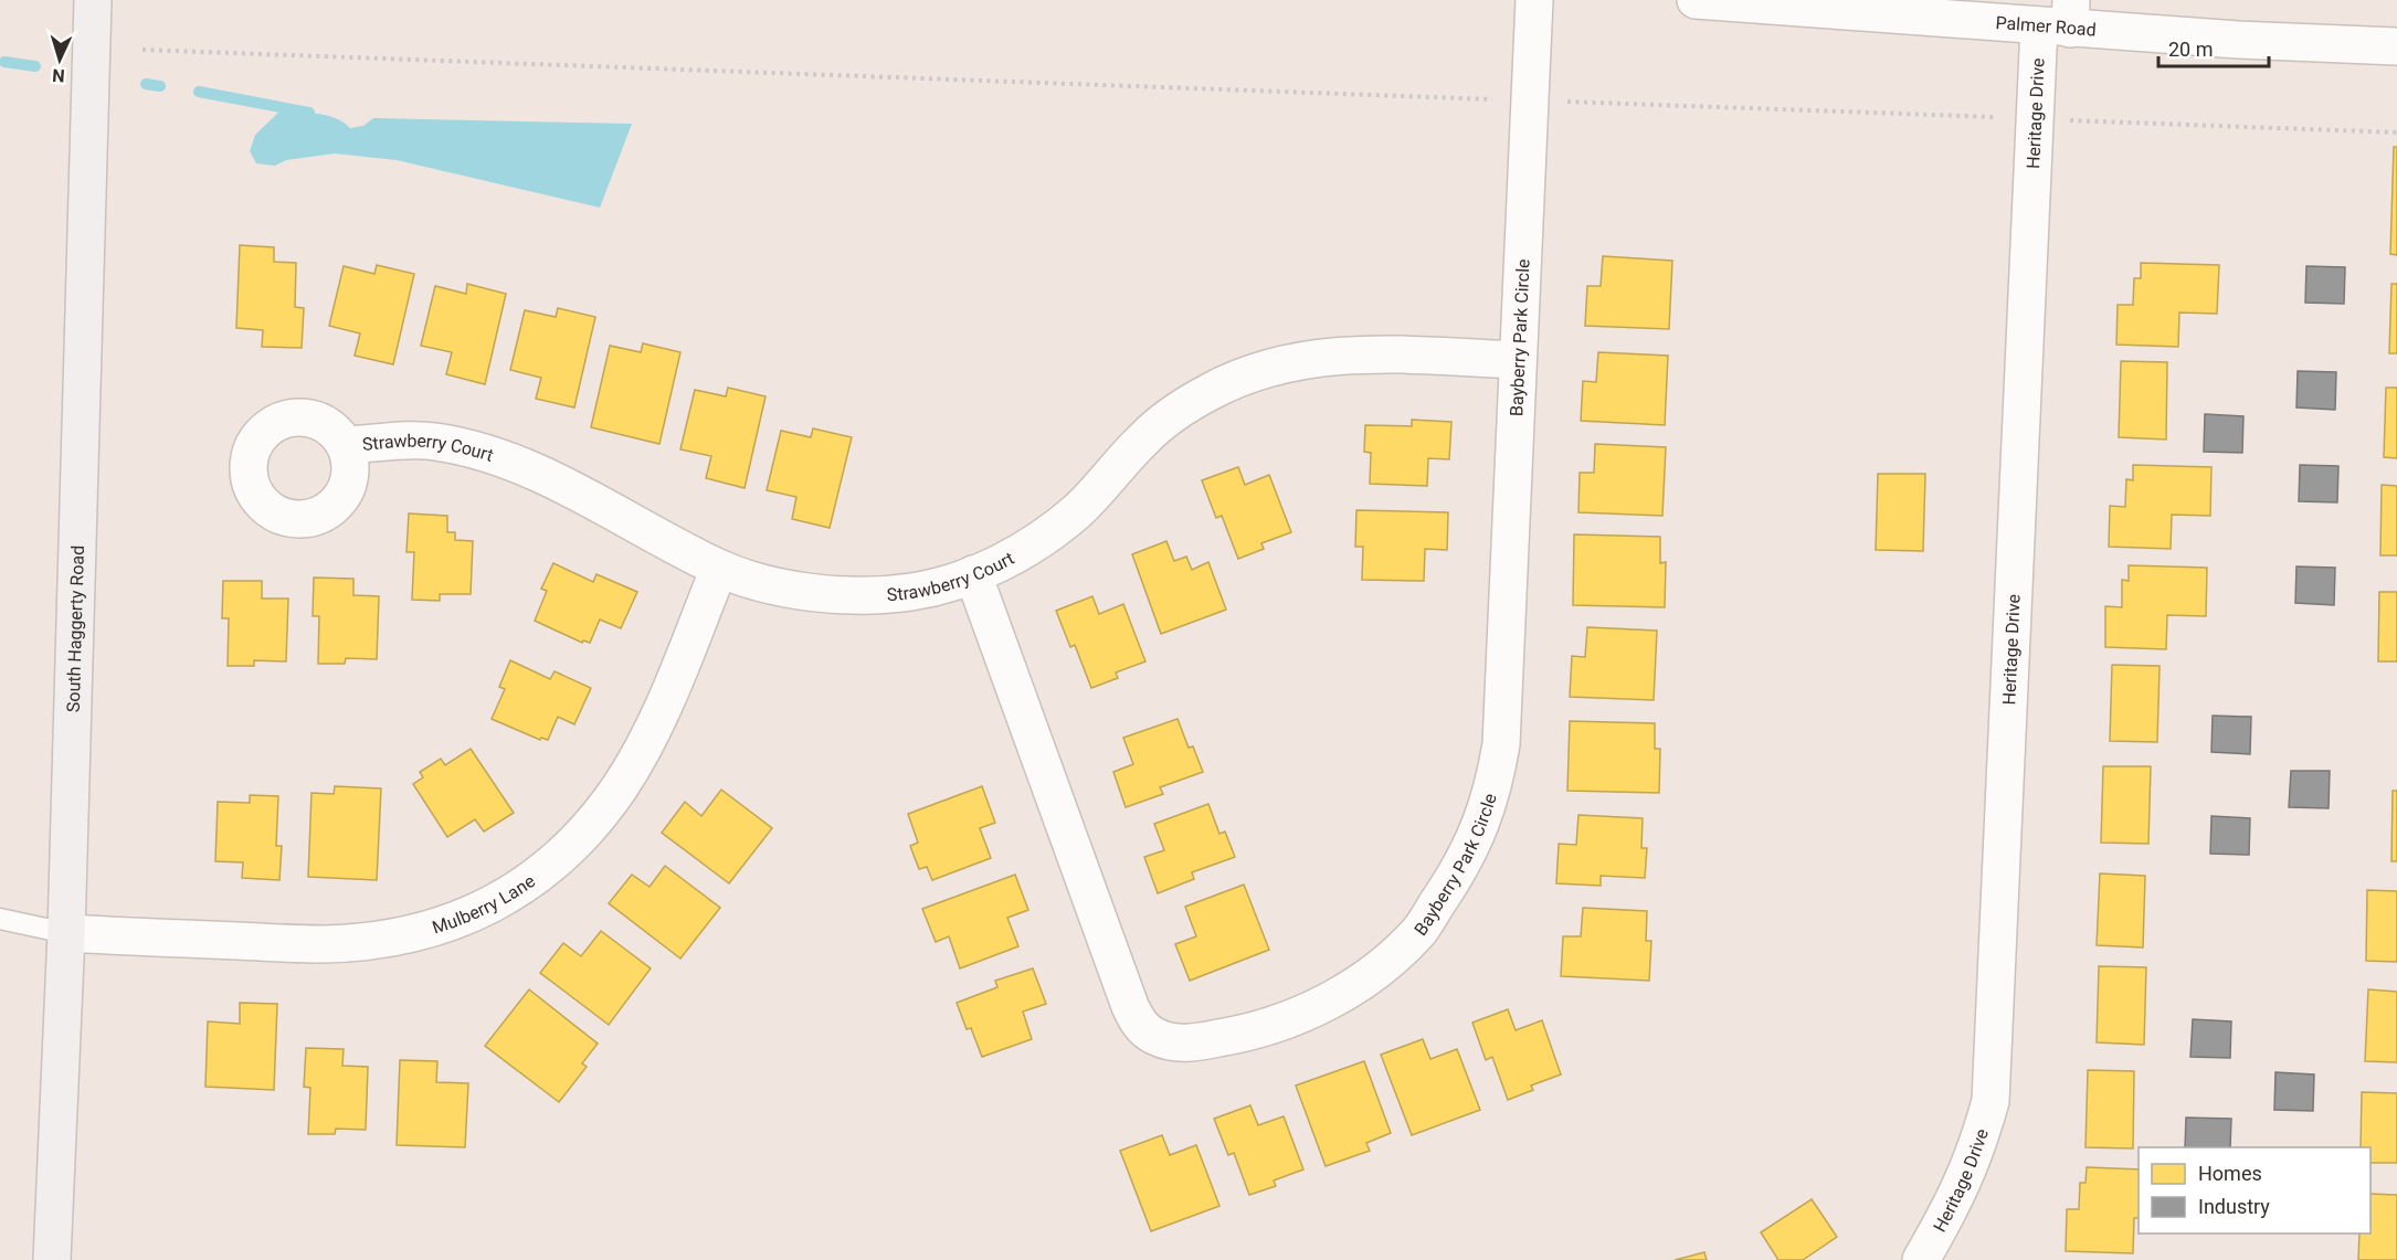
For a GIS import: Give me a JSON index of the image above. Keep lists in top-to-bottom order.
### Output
{
  "streets": {
    "main road": ["South Haggerty Road"],
    "street": [
      "Palmer Road",
      "Heritage Drive",
      "Bayberry Park Circle",
      "Strawberry Court",
      "Mulberry Lane"
    ]
  },
  "crossings": [
    ["Palmer Road", "Heritage Drive"],
    ["Bayberry Park Circle", "Strawberry Court"],
    ["Strawberry Court", "Mulberry Lane"],
    ["South Haggerty Road", "Mulberry Lane"]
  ],
  "legend": ["Homes", "Industry"],
  "scale_bar": "20 m",
  "north": "bottom"
}
